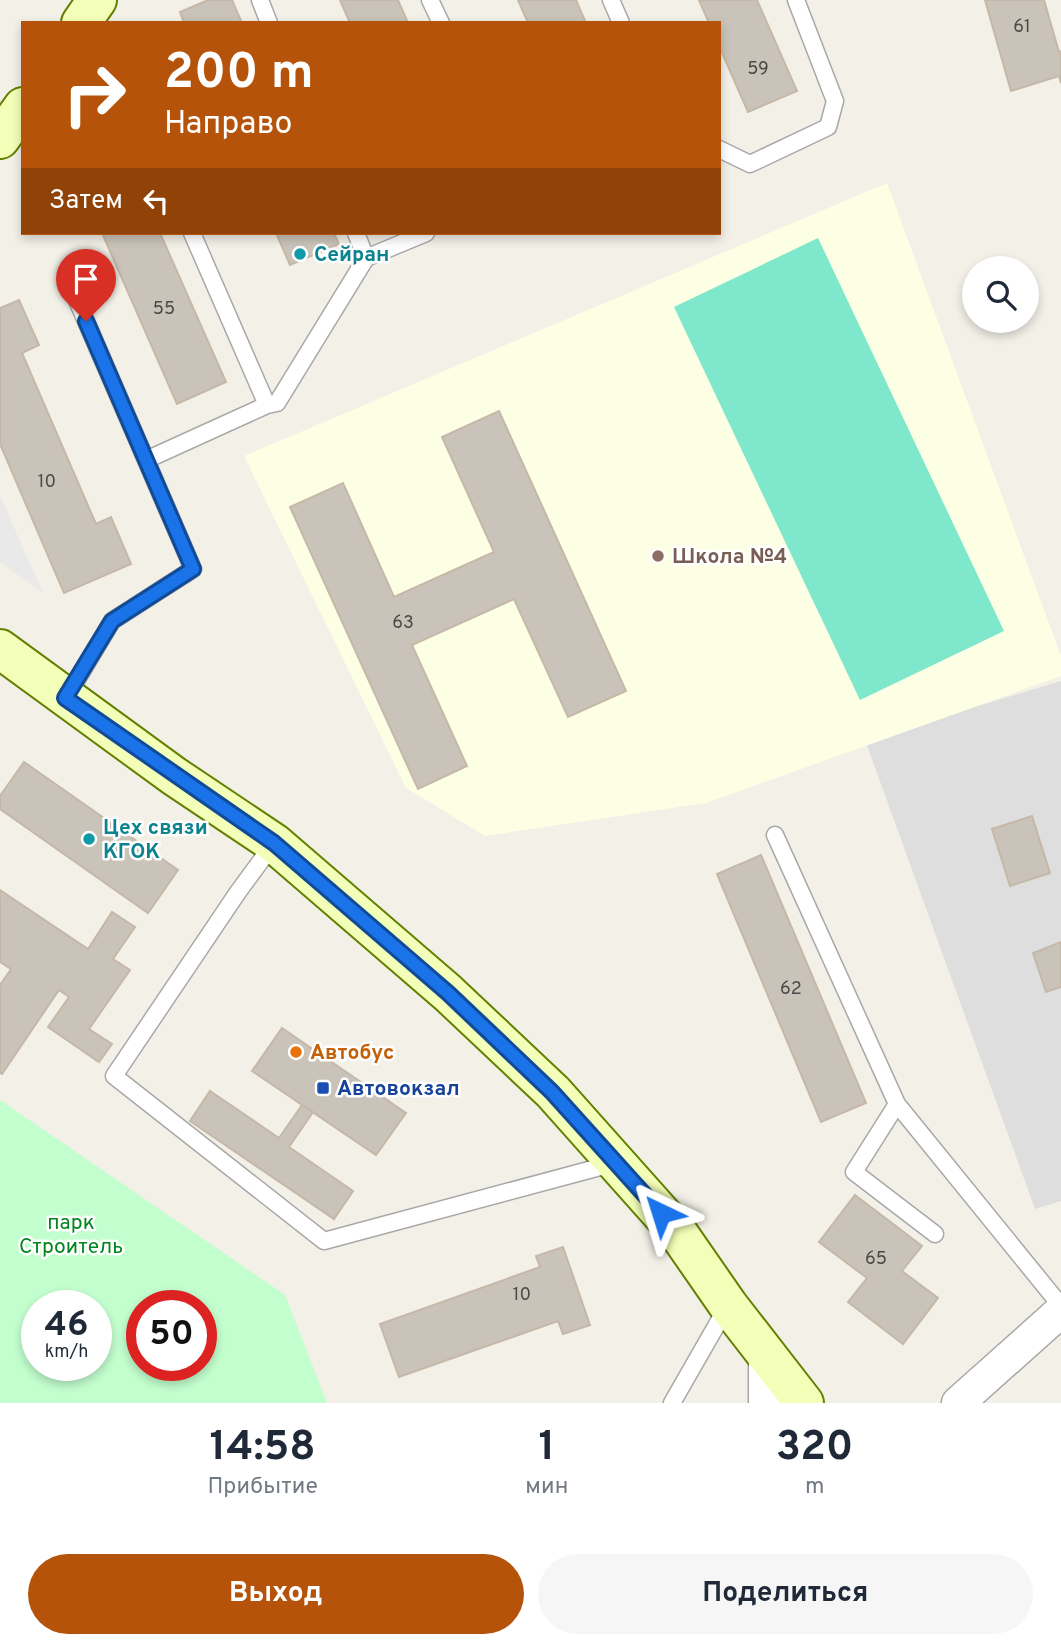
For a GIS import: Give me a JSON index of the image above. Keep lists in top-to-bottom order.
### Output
{
  "parks": ["парк Строитель"],
  "places": {
    "other": [
      "Сейран",
      "Школа №4",
      "Цех связи КГОК",
      "Автобус"
    ],
    "transit": ["Автовокзал"]
  },
  "house_numbers": [
    "61",
    "59",
    "55",
    "10",
    "63",
    "62",
    "65",
    "10"
  ],
  "page": {
    "turn": ["200 m", "Направо"],
    "then": "Затем",
    "speed": "46 km/h",
    "limit": "50",
    "eta": [
      "14:58",
      "Прибытие",
      "1",
      "мин",
      "320",
      "m"
    ],
    "buttons": ["Выход", "Поделиться"]
  }
}
